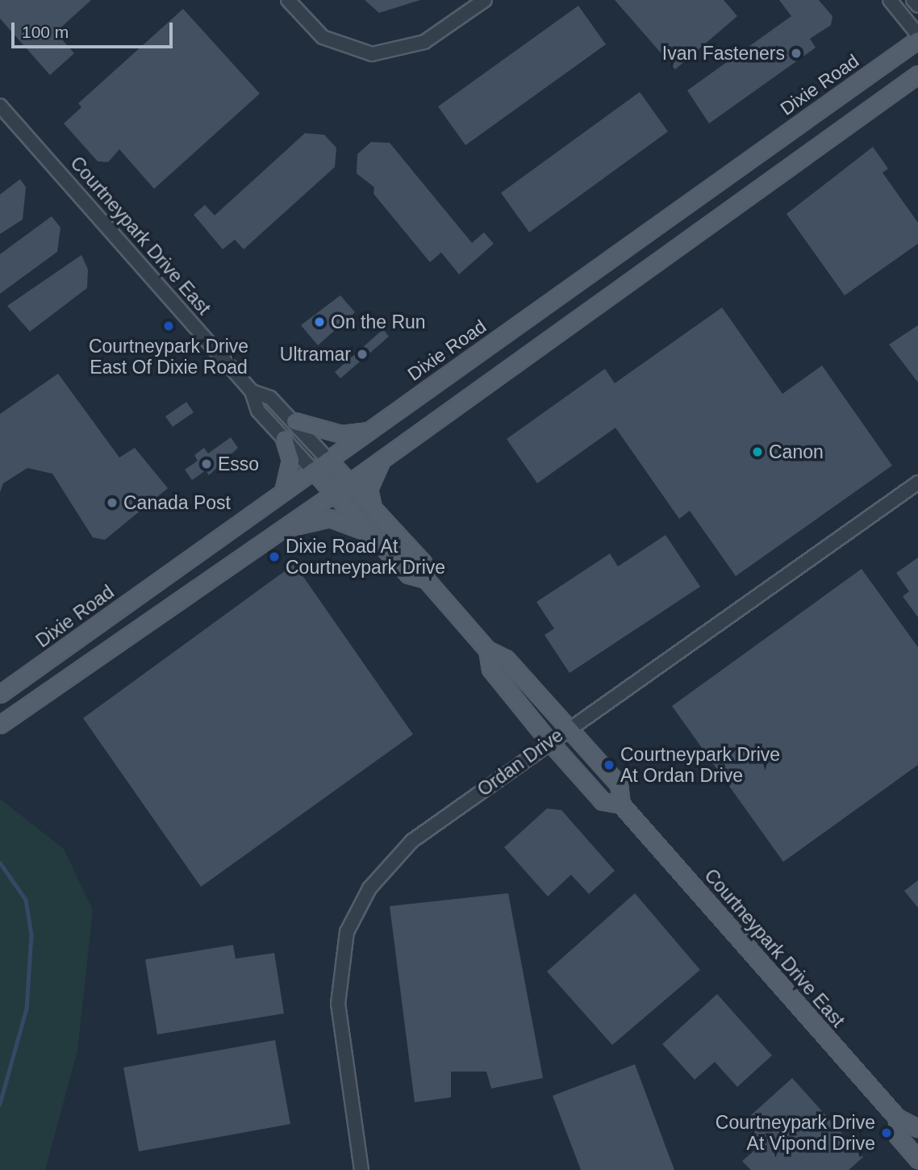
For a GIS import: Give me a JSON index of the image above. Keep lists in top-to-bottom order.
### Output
{
  "streets": {
    "main road": ["Dixie Road", "Courtneypark Drive East"],
    "street": ["Ordan Drive"]
  },
  "crossings": [
    ["Dixie Road", "Courtneypark Drive East"],
    ["Courtneypark Drive East", "Ordan Drive"]
  ],
  "places": [
    "Ivan Fasteners",
    "On the Run",
    "Courtneypark Drive East Of Dixie Road",
    "Ultramar",
    "Canon",
    "Esso",
    "Canada Post",
    "Dixie Road At Courtneypark Drive",
    "Courtneypark Drive At Ordan Drive",
    "Courtneypark Drive At Vipond Drive"
  ],
  "scale_bar": "100 m"
}
